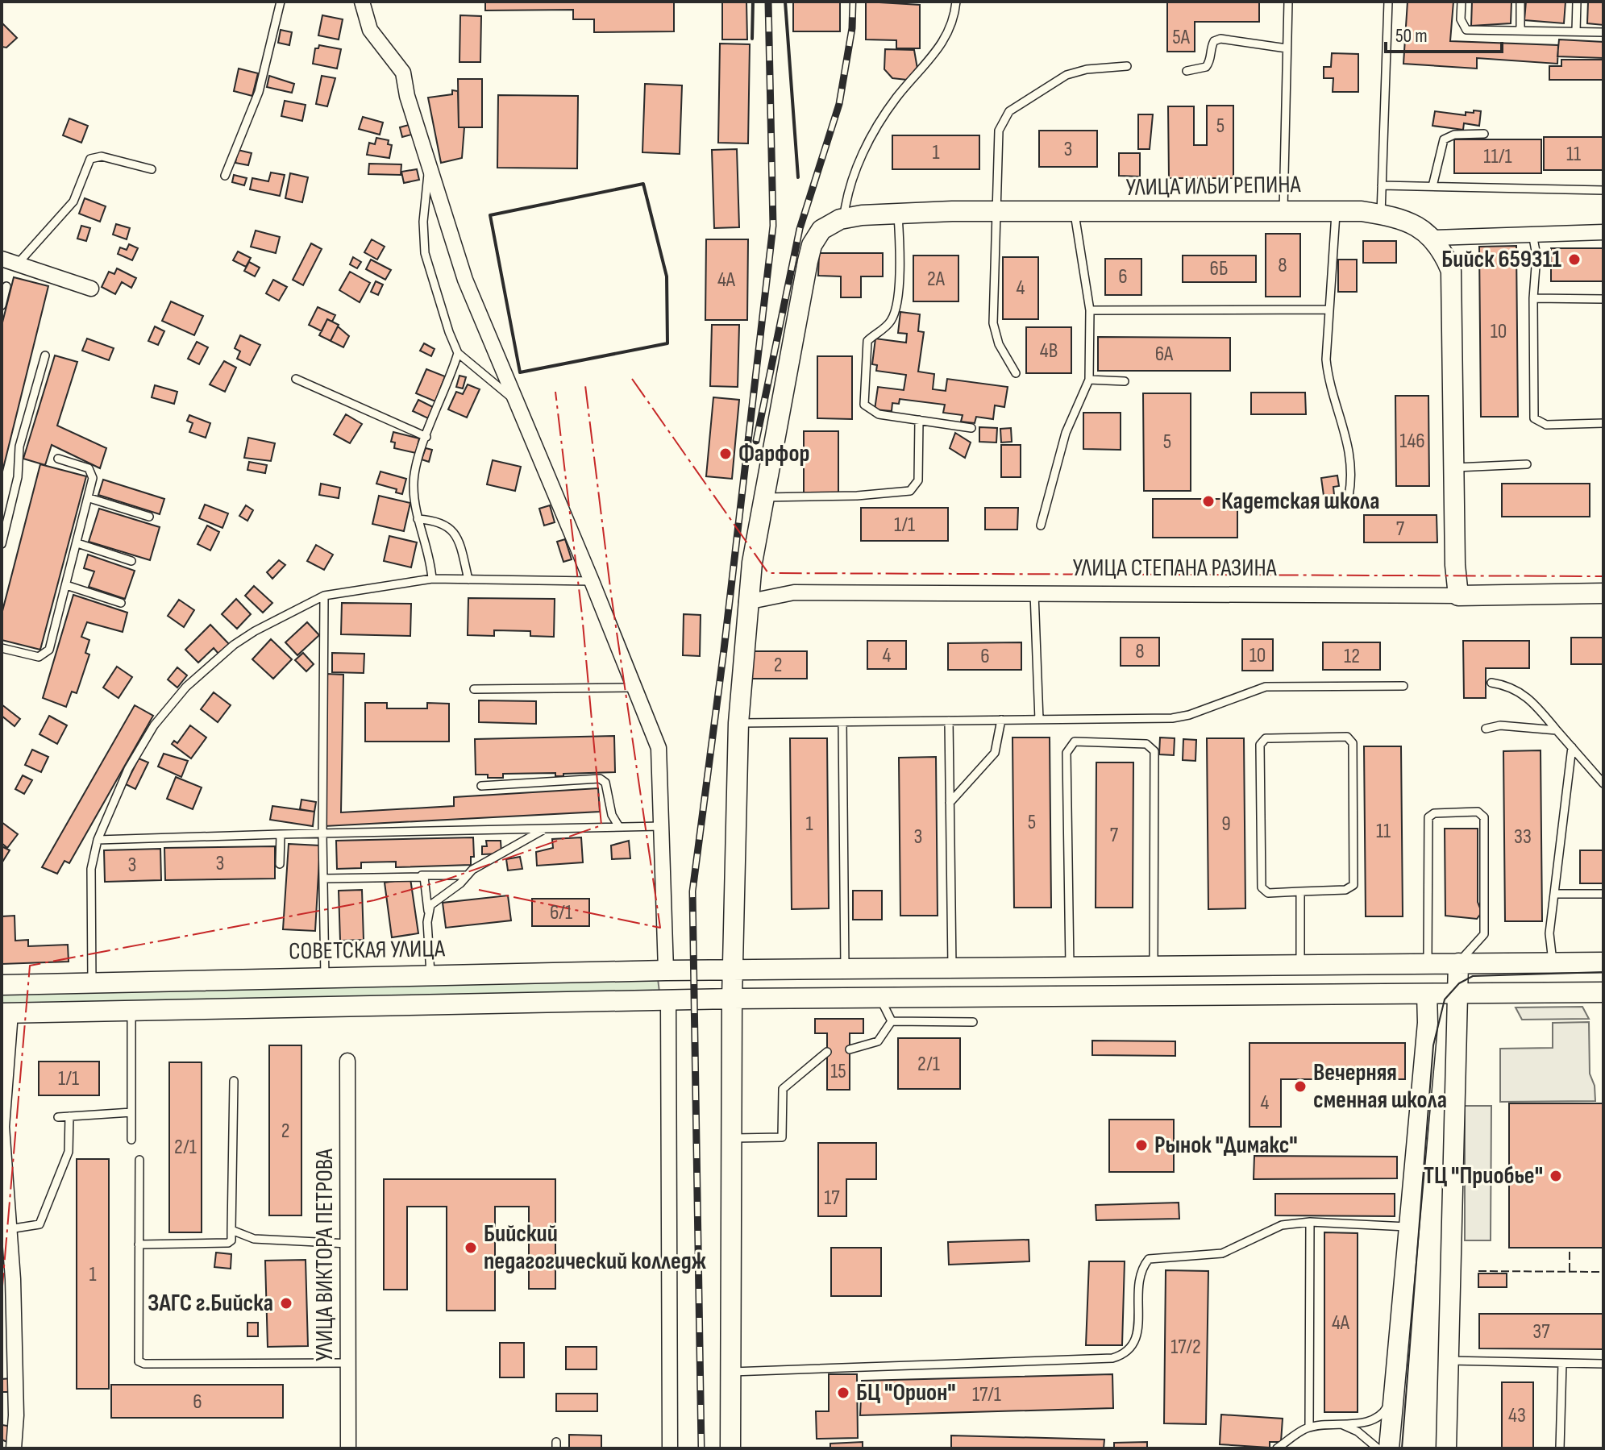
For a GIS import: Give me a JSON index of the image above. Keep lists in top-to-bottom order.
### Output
{
  "streets": {
    "main road": ["УЛИЦА ИЛЬИ РЕПИНА", "УЛИЦА СТЕПАНА РАЗИНА", "СОВЕТСКАЯ УЛИЦА"],
    "street": ["УЛИЦА ВИКТОРА ПЕТРОВА"]
  },
  "places": [
    "Бийск 659311",
    "Фарфор",
    "Кадетская школа",
    "Вечерняя сменная школа",
    "Рынок \"Димакс\"",
    "ТЦ \"Приобье\"",
    "Бийский педагогический колледж",
    "ЗАГС г.Бийска",
    "БЦ \"Орион\""
  ],
  "house_numbers": [
    "5А",
    "5",
    "3",
    "1",
    "11",
    "11/1",
    "8",
    "6Б",
    "6",
    "2А",
    "4А",
    "4",
    "10",
    "4В",
    "6А",
    "146",
    "5",
    "1/1",
    "7",
    "8",
    "4",
    "10",
    "6",
    "12",
    "2",
    "5",
    "1",
    "9",
    "11",
    "7",
    "3",
    "33",
    "3",
    "3",
    "6/1",
    "2/1",
    "15",
    "1/1",
    "4",
    "2",
    "2/1",
    "17",
    "1",
    "4А",
    "37",
    "17/2",
    "17/1",
    "6",
    "43"
  ],
  "scale_bar": "50 m"
}
